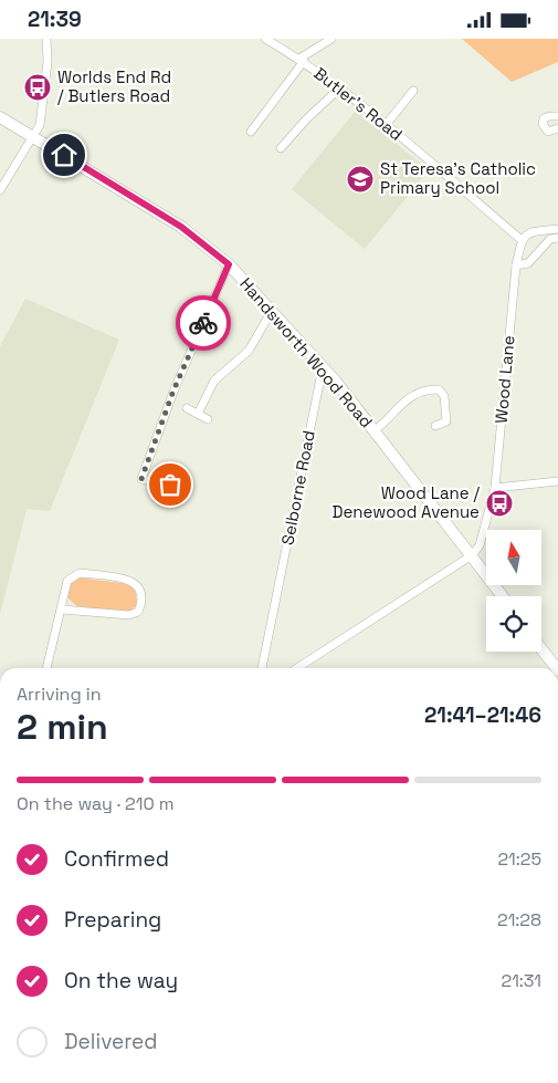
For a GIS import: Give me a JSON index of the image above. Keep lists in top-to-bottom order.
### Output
{
  "streets": {
    "main road": ["Handsworth Wood Road"],
    "street": ["Butler's Road", "Wood Lane", "Selborne Road"]
  },
  "crossings": [
    ["Butler's Road", "Wood Lane"],
    ["Handsworth Wood Road", "Wood Lane"],
    ["Handsworth Wood Road", "Selborne Road"]
  ],
  "places": {
    "bus stop": ["Worlds End Rd / Butlers Road", "Wood Lane / Denewood Avenue"],
    "school or university": ["St Teresa's Catholic Primary School"]
  },
  "north": "top",
  "page": {
    "status": "21:39",
    "heading": ["2 min", "Arriving in", "21:41–21:46"],
    "bar": "On the way · 210 m",
    "list": [
      ["Confirmed", "21:25"],
      ["Preparing", "21:28"],
      ["On the way", "21:31"],
      "Delivered"
    ]
  }
}
